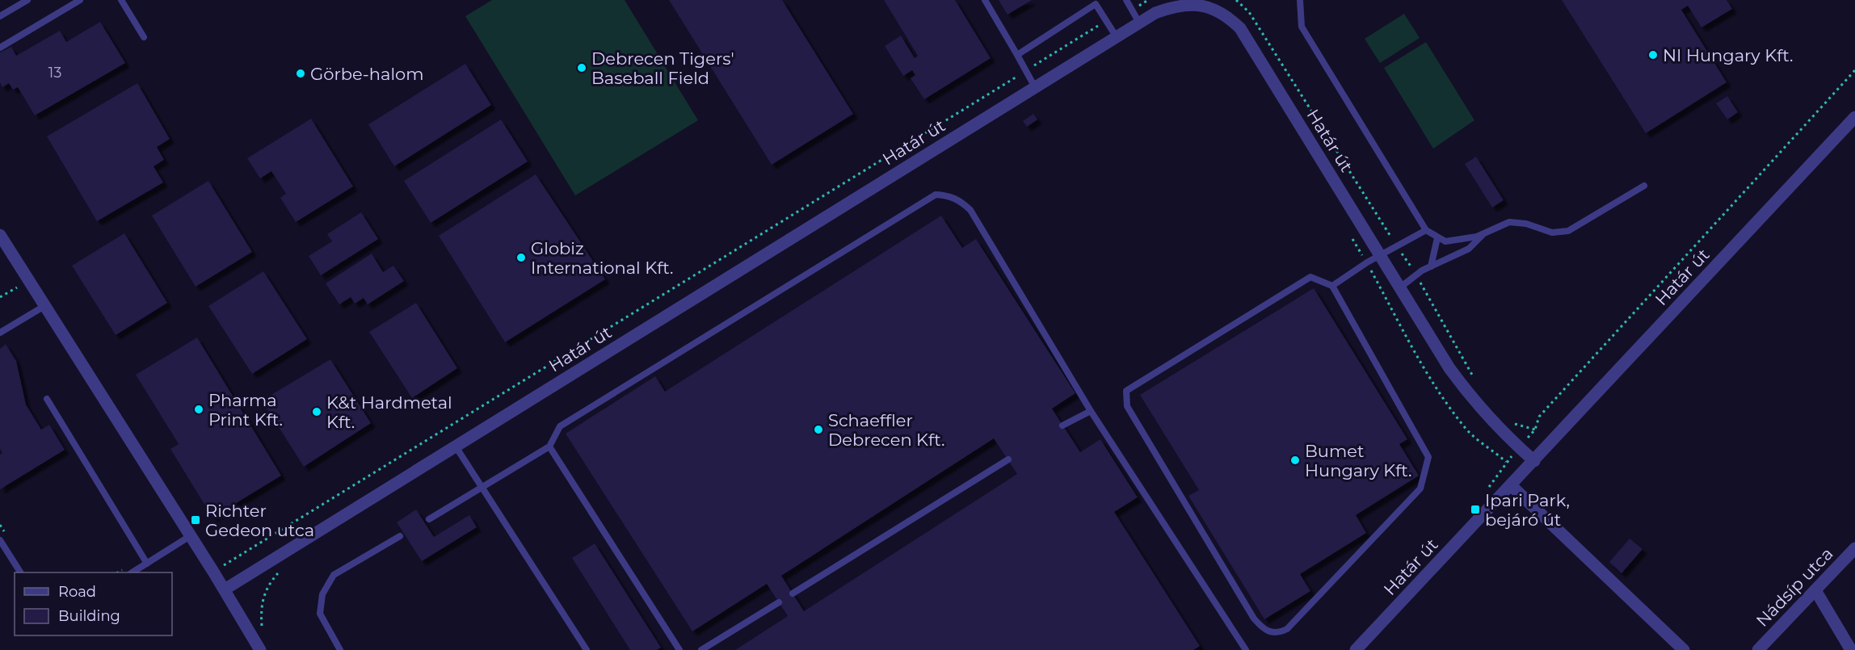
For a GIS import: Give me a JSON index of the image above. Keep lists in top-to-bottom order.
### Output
{
  "streets": {
    "street": ["Határ út", "Nádsíp utca"]
  },
  "places": {
    "other": [
      "NI Hungary Kft.",
      "Debrecen Tigers' Baseball Field",
      "Görbe-halom",
      "Globiz International Kft.",
      "Pharma Print Kft.",
      "K&t Hardmetal Kft.",
      "Schaeffler Debrecen Kft.",
      "Bumet Hungary Kft."
    ],
    "transit": ["Ipari Park, bejáró út", "Richter Gedeon utca"]
  },
  "house_numbers": ["13"],
  "legend": ["Road", "Building"]
}
